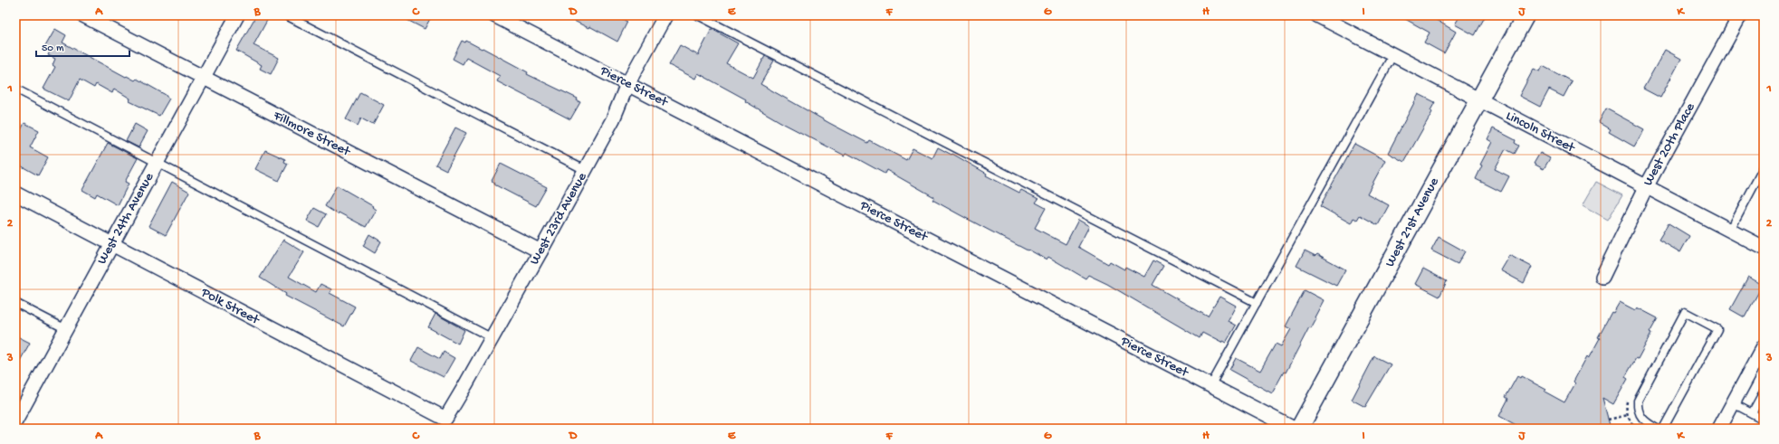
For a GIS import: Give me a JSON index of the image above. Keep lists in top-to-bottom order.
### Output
{
  "streets": {
    "street": [
      "Pierce Street",
      "Lincoln Street",
      "Fillmore Street",
      "West 20th Place",
      "West 24th Avenue",
      "West 23rd Avenue",
      "West 21st Avenue",
      "Polk Street"
    ]
  },
  "crossings": [
    ["Pierce Street", "West 23rd Avenue"],
    ["Lincoln Street", "West 20th Place"],
    ["Lincoln Street", "West 21st Avenue"],
    ["Fillmore Street", "West 24th Avenue"],
    ["Fillmore Street", "West 23rd Avenue"],
    ["West 24th Avenue", "Polk Street"],
    ["West 23rd Avenue", "Polk Street"]
  ],
  "scale_bar": "50 m",
  "grid": {
    "columns": [
      "A",
      "B",
      "C",
      "D",
      "E",
      "F",
      "G",
      "H",
      "I",
      "J",
      "K"
    ],
    "rows": ["1", "2", "3"]
  }
}
